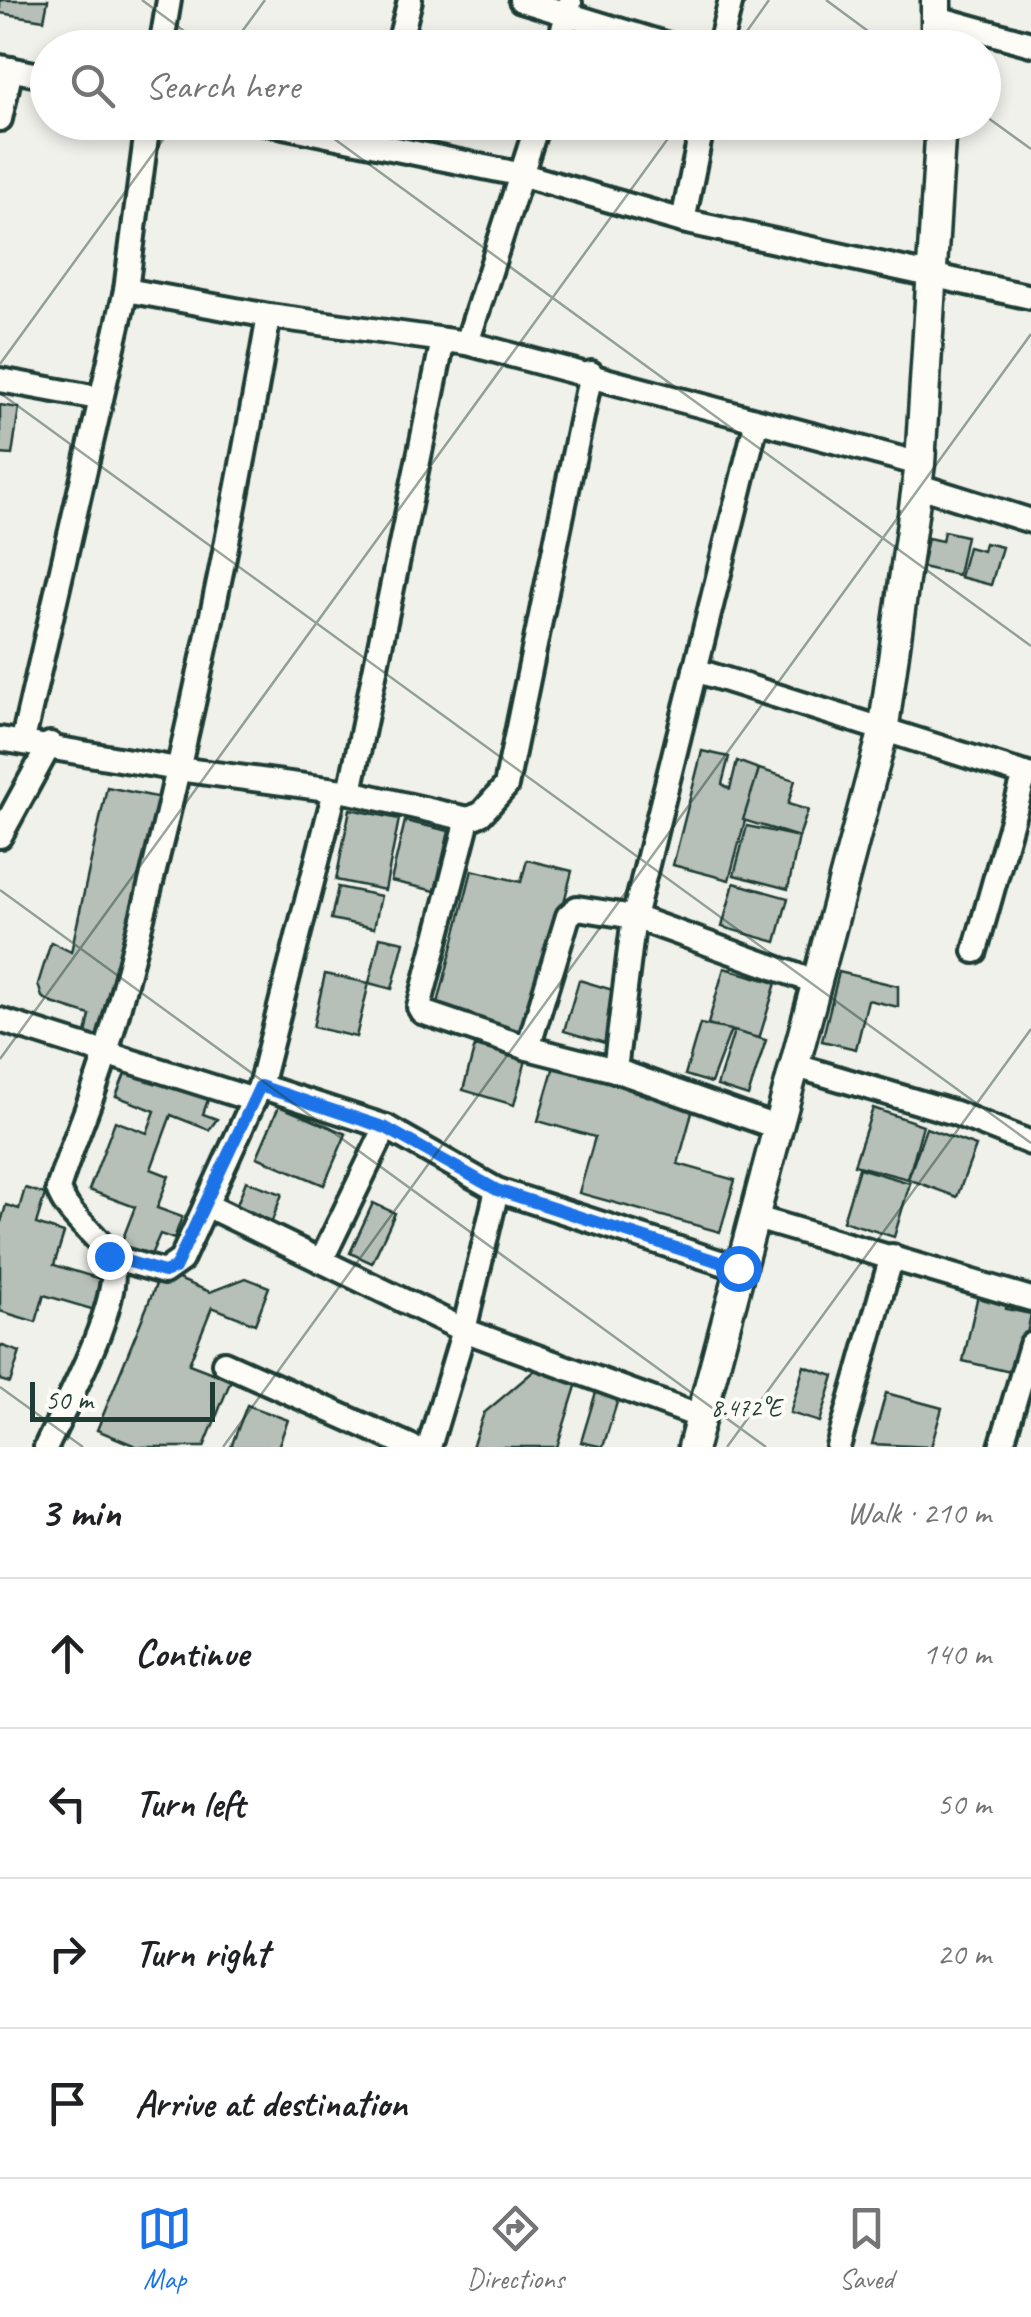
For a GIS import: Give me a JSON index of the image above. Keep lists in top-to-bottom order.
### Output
{
  "scale_bar": "50 m",
  "page": {
    "search": "Search here",
    "scale": "50 m",
    "heading": ["3 min", "Walk · 210 m"],
    "list": [
      ["Continue", "140 m"],
      ["Turn left", "50 m"],
      ["Turn right", "20 m"],
      "Arrive at destination"
    ],
    "nav": ["Map", "Directions", "Saved"]
  },
  "coordinates": ["8.472°E"]
}
